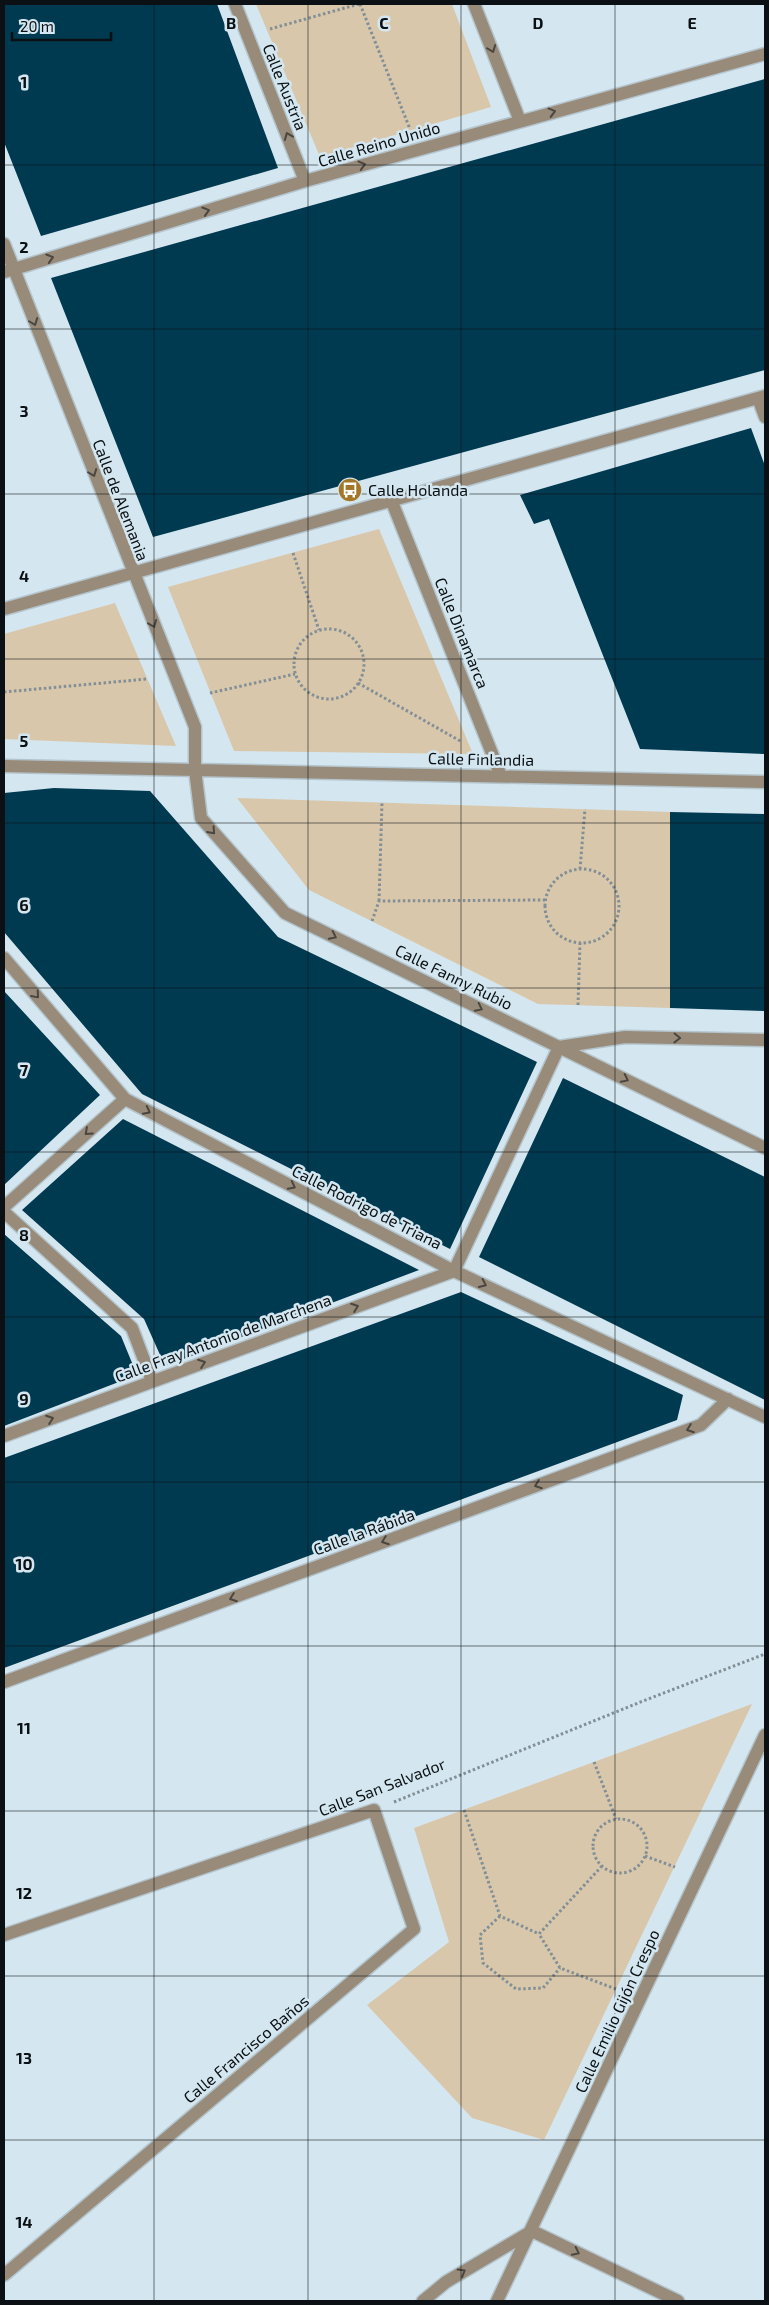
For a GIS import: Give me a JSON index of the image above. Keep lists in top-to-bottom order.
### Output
{
  "streets": {
    "street": [
      "Calle Austria",
      "Calle Reino Unido",
      "Calle de Alemania",
      "Calle Dinamarca",
      "Calle Finlandia",
      "Calle Fanny Rubio",
      "Calle Rodrigo de Triana",
      "Calle Fray Antonio de Marchena",
      "Calle la Rábida",
      "Calle San Salvador",
      "Calle Emilio Gijón Crespo",
      "Calle Francisco Baños"
    ]
  },
  "crossings": [
    ["Calle Austria", "Calle Reino Unido"],
    ["Calle Reino Unido", "Calle de Alemania"],
    ["Calle de Alemania", "Calle Finlandia"],
    ["Calle de Alemania", "Calle Fanny Rubio"],
    ["Calle Dinamarca", "Calle Finlandia"],
    ["Calle Finlandia", "Calle Fanny Rubio"],
    ["Calle Rodrigo de Triana", "Calle Fray Antonio de Marchena"],
    ["Calle Rodrigo de Triana", "Calle la Rábida"],
    ["Calle San Salvador", "Calle Francisco Baños"]
  ],
  "one_way": [
    "Calle Austria",
    "Calle Reino Unido",
    "Calle de Alemania",
    "Calle Fanny Rubio",
    "Calle Rodrigo de Triana",
    "Calle Fray Antonio de Marchena",
    "Calle la Rábida"
  ],
  "places": {
    "bus stop": ["Calle Holanda"]
  },
  "scale_bar": "20 m",
  "grid": {
    "columns": [
      "B",
      "C",
      "D",
      "E"
    ],
    "rows": [
      "1",
      "2",
      "3",
      "4",
      "5",
      "6",
      "7",
      "8",
      "9",
      "10",
      "11",
      "12",
      "13",
      "14"
    ]
  }
}
